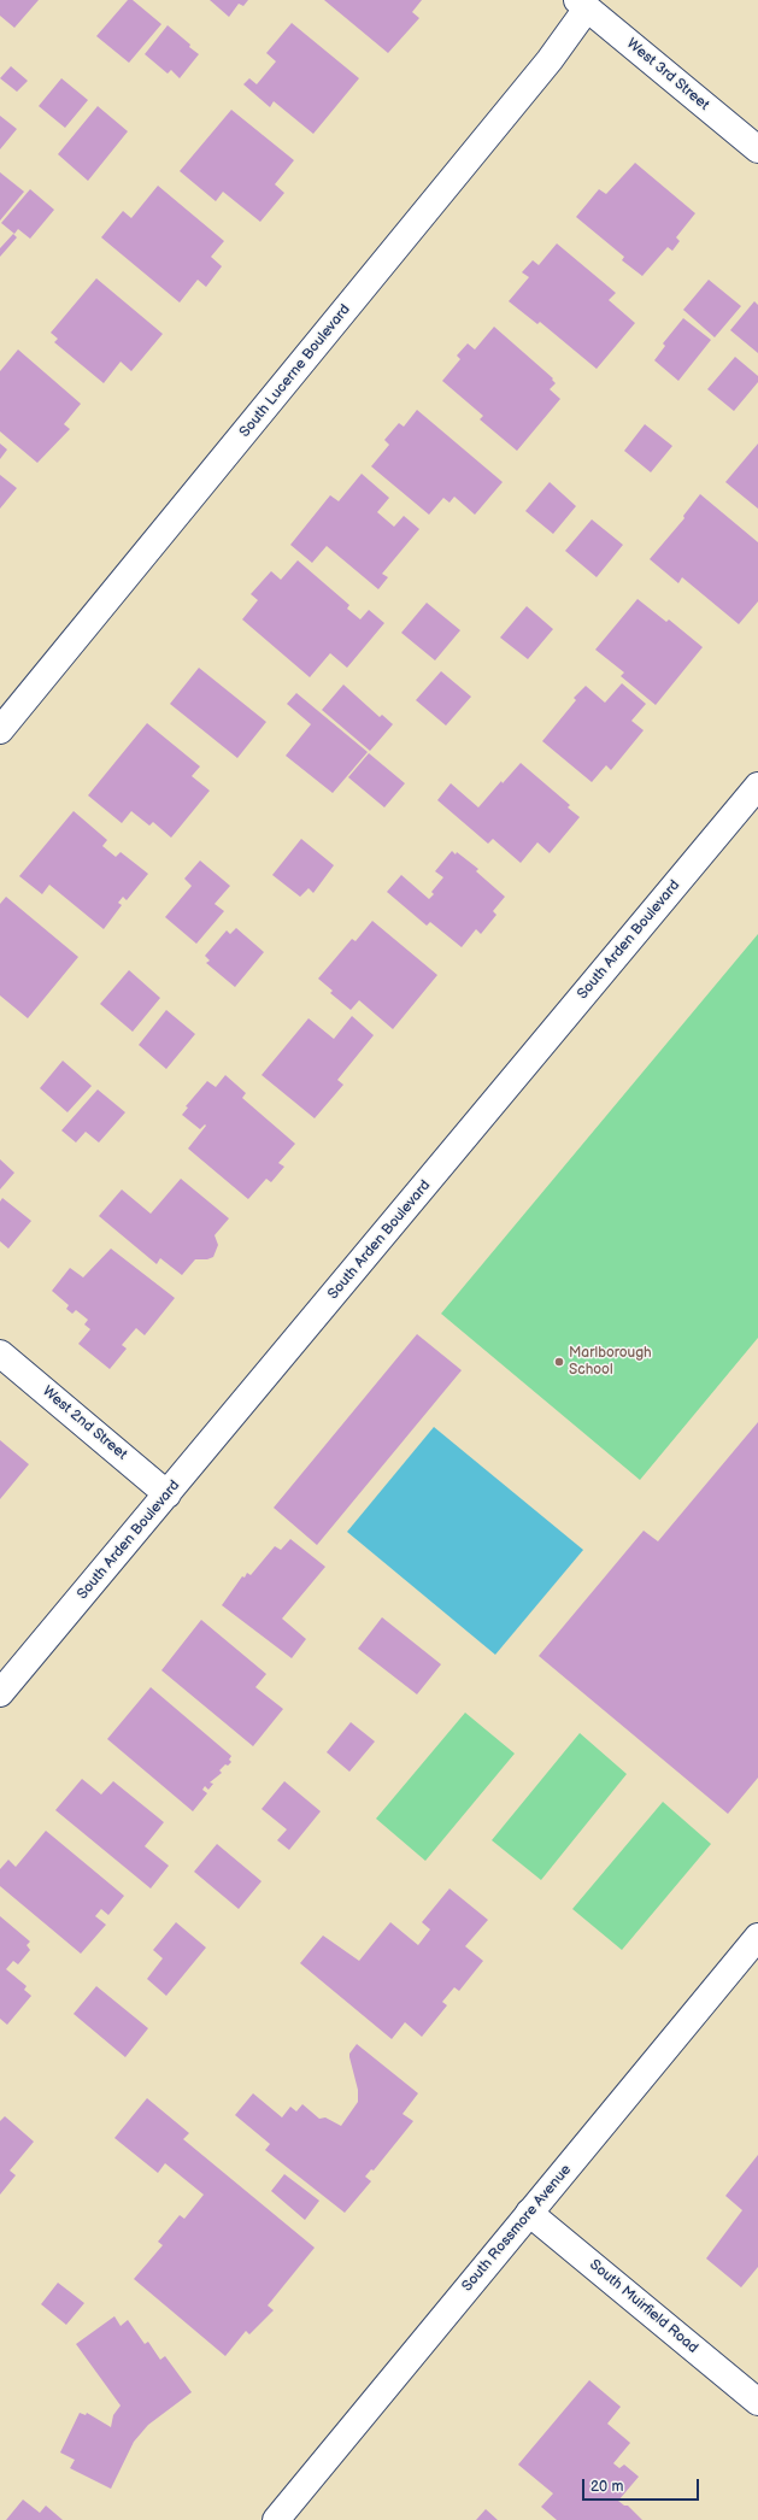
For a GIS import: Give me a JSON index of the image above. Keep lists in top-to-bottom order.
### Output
{
  "streets": {
    "street": [
      "West 3rd Street",
      "South Lucerne Boulevard",
      "South Arden Boulevard",
      "West 2nd Street",
      "South Rossmore Avenue",
      "South Muirfield Road"
    ]
  },
  "crossings": [
    ["West 3rd Street", "South Lucerne Boulevard"],
    ["South Arden Boulevard", "West 2nd Street"],
    ["South Rossmore Avenue", "South Muirfield Road"]
  ],
  "places": ["Marlborough School"],
  "scale_bar": "20 m"
}
